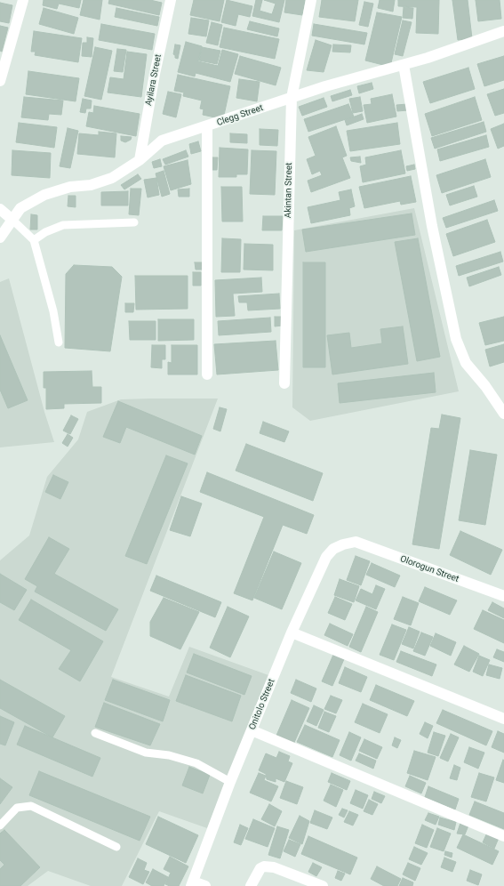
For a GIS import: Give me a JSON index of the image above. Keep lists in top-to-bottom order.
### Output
{
  "streets": {
    "street": [
      "Ayilara Street",
      "Clegg Street",
      "Akintan Street",
      "Olorogun Street",
      "Onitolo Street"
    ]
  },
  "crossings": [
    ["Ayilara Street", "Clegg Street"],
    ["Clegg Street", "Akintan Street"],
    ["Olorogun Street", "Onitolo Street"]
  ]
}
